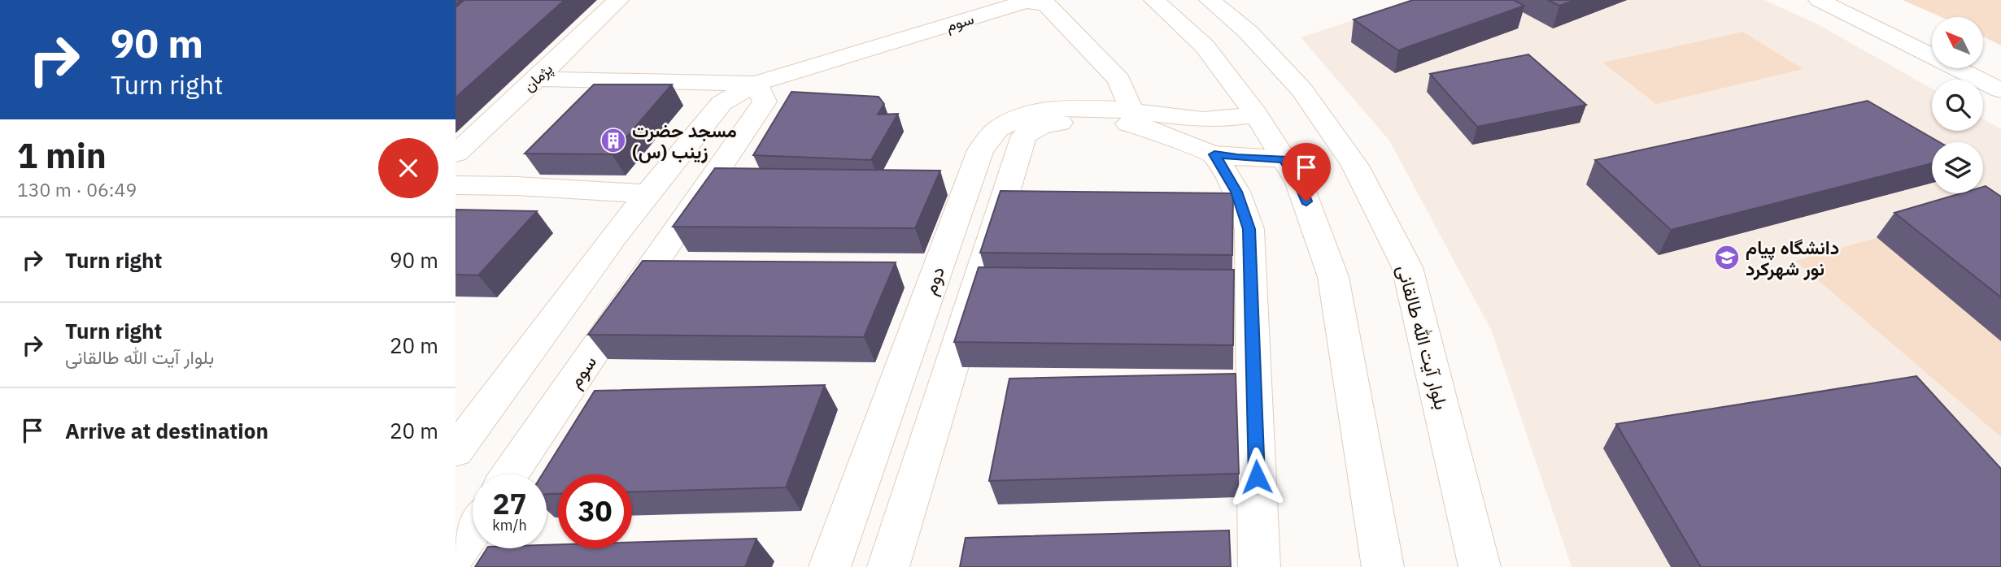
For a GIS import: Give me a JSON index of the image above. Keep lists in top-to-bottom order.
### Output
{
  "streets": {
    "street": [
      "سوم",
      "پژمان",
      "دوم",
      "بلوار آیت الله طالقانی"
    ]
  },
  "crossings": [
    ["سوم", "دوم"]
  ],
  "places": {
    "building": ["مسجد حضرت زینب (س)"],
    "school or university": ["دانشگاه پیام نور شهرکرد"]
  },
  "north": "top left",
  "page": {
    "turn": ["90 m", "Turn right"],
    "heading": ["1 min", "130 m · 06:49"],
    "list": [
      {
        "name": "Turn right",
        "value": "90 m"
      },
      {
        "name": "Turn right",
        "note": "بلوار آیت الله طالقانی",
        "value": "20 m"
      },
      {
        "name": "Arrive at destination",
        "value": "20 m"
      }
    ],
    "speed": "27 km/h",
    "limit": "30"
  }
}
